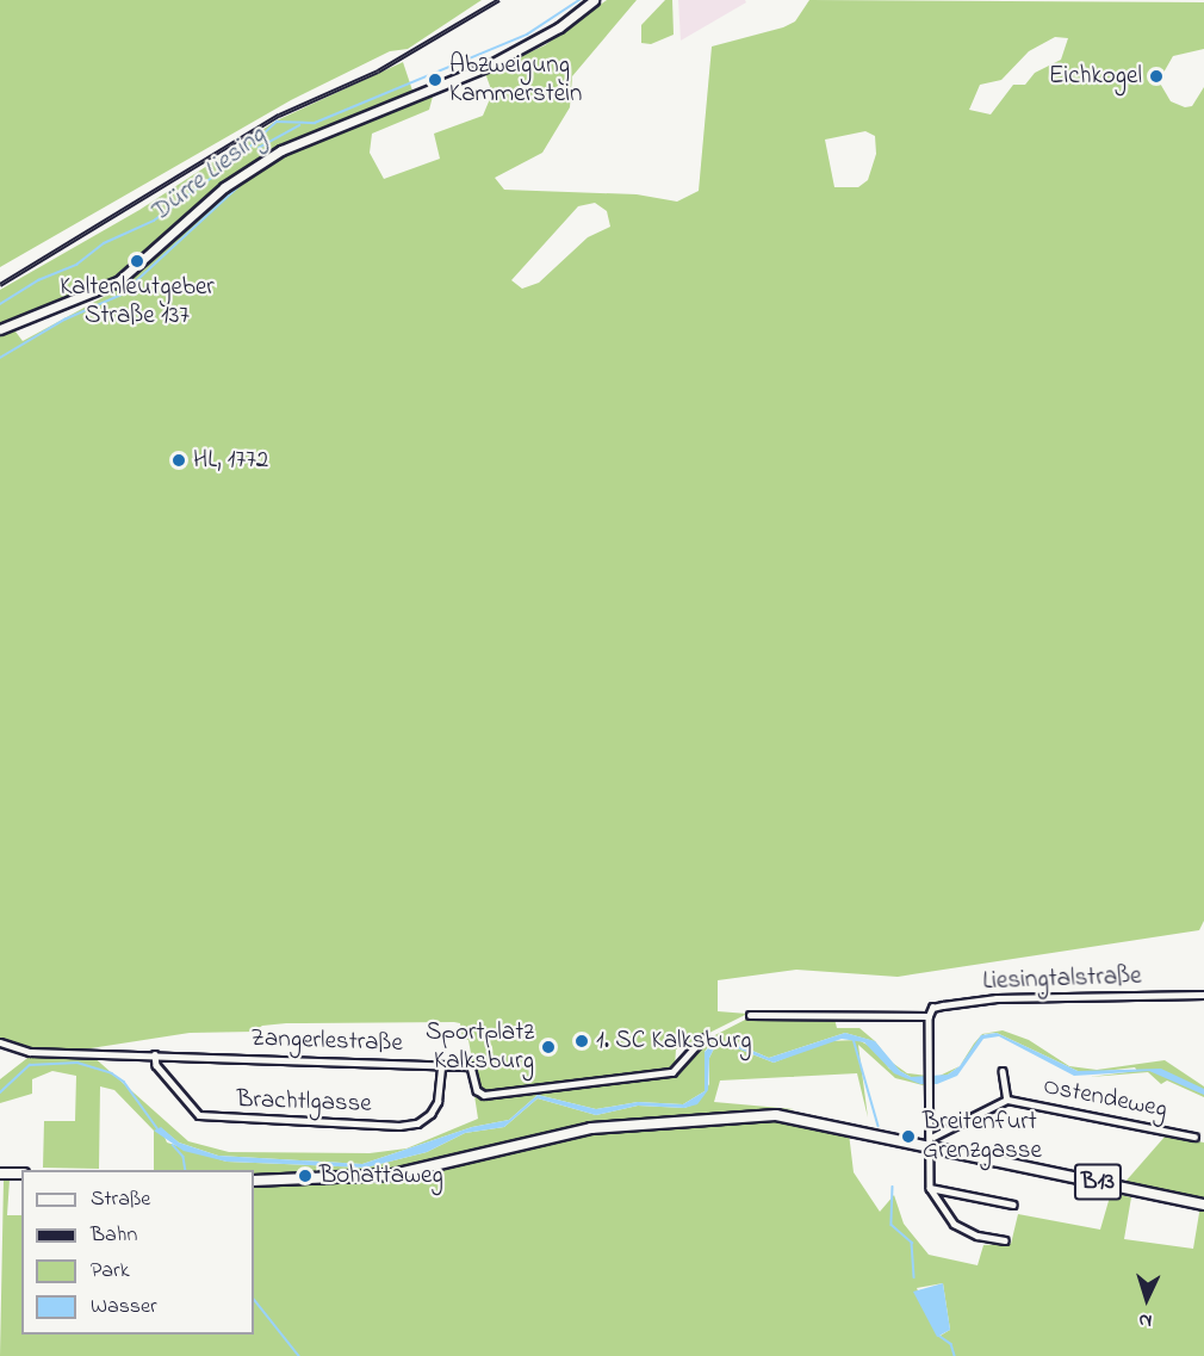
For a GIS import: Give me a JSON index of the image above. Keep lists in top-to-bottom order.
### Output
{
  "streets": {
    "main road": ["B13"],
    "street": [
      "Liesingtalstraße",
      "Zangerlestraße",
      "Ostendeweg",
      "Brachtlgasse"
    ]
  },
  "crossings": [
    ["Zangerlestraße", "Brachtlgasse"]
  ],
  "water": ["Dürre Liesing"],
  "places": [
    "Eichkogel",
    "Abzweigung Kammerstein",
    "Kaltenleutgeber Straße 137",
    "HL, 1772",
    "1. SC Kalksburg",
    "Sportplatz Kalksburg",
    "Breitenfurt Grenzgasse",
    "Bohattaweg"
  ],
  "legend": [
    "Straße",
    "Bahn",
    "Park",
    "Wasser"
  ],
  "north": "bottom"
}
